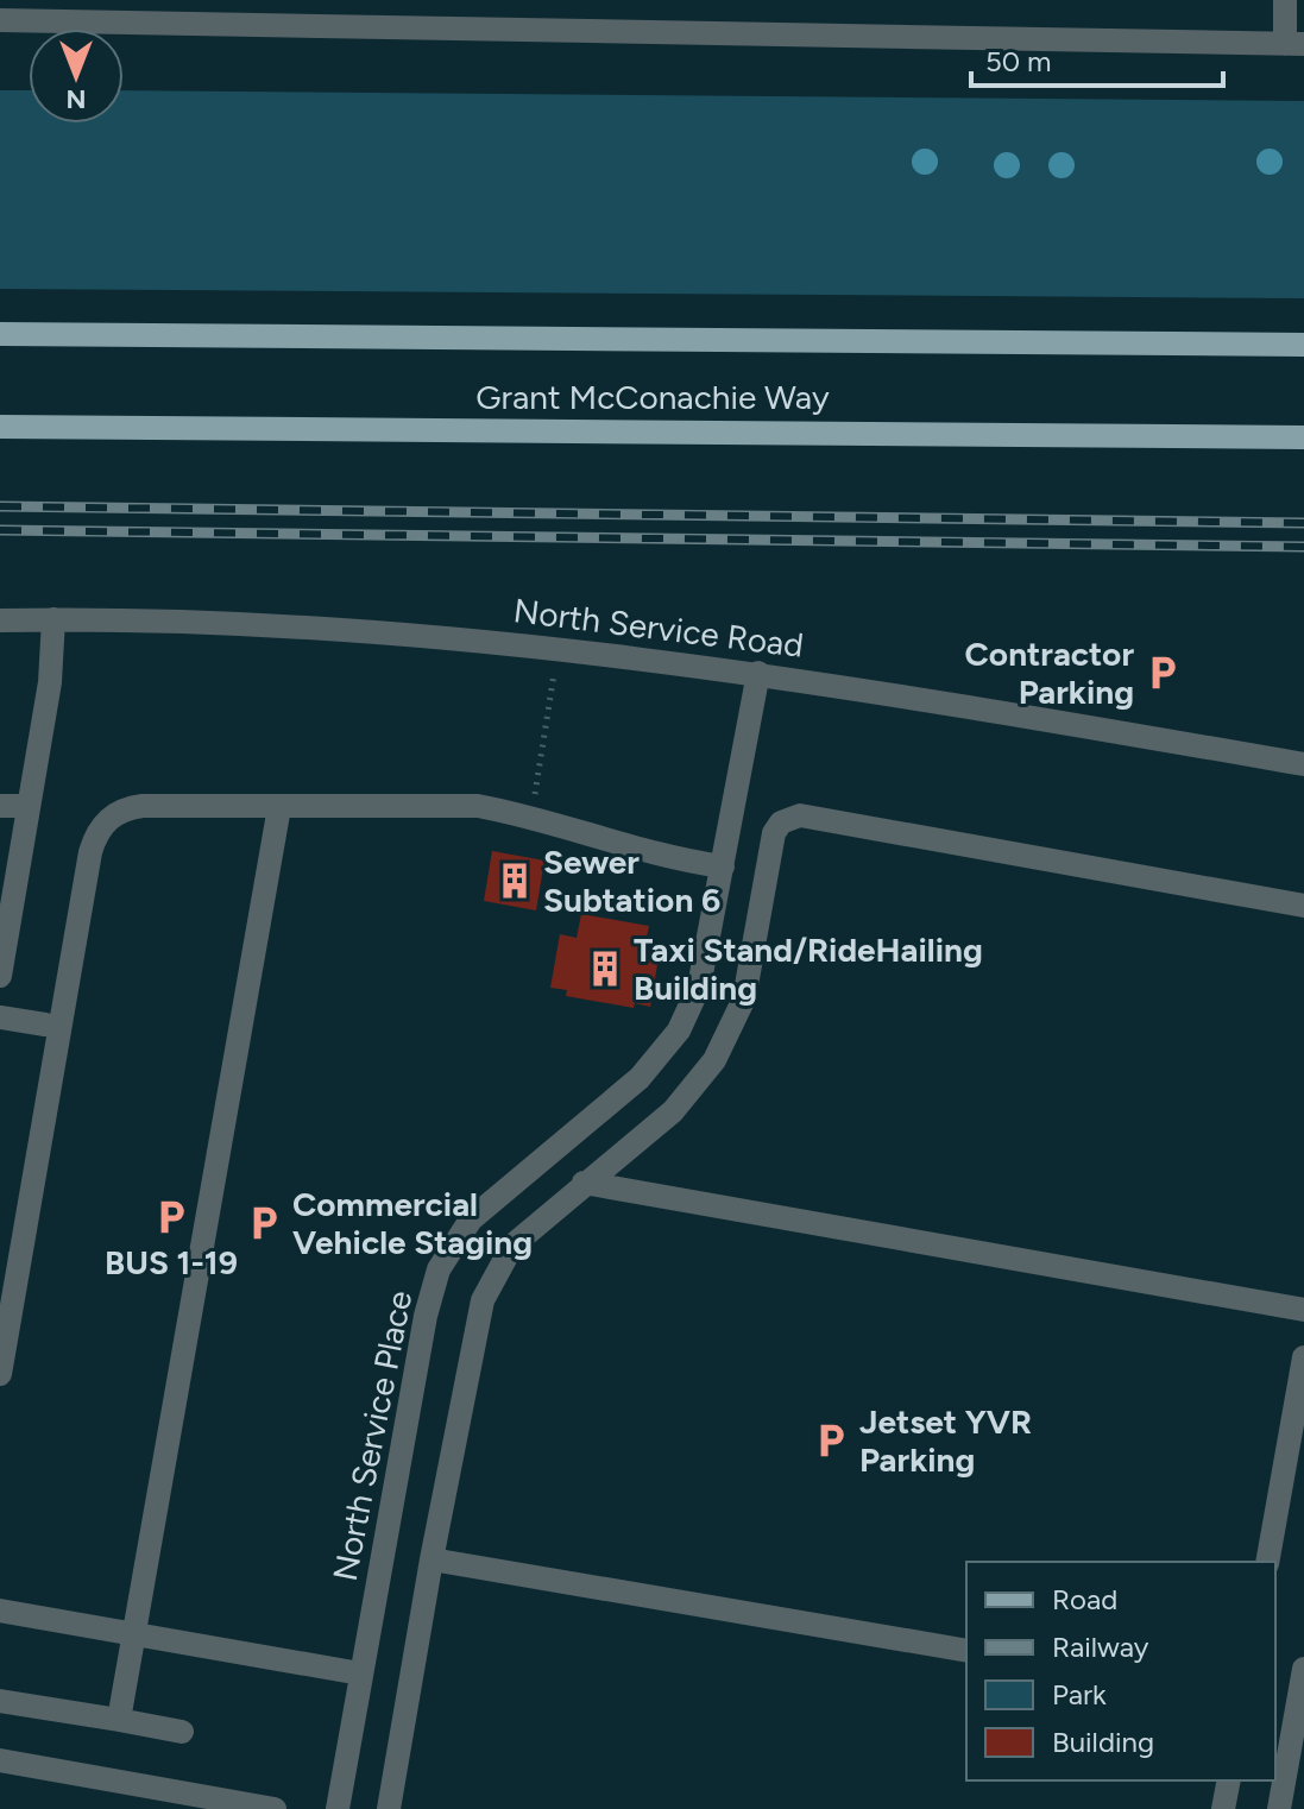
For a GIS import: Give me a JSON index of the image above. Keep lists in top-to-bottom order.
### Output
{
  "streets": {
    "main road": ["Grant McConachie Way"],
    "street": ["North Service Road", "North Service Place"]
  },
  "crossings": [
    ["North Service Road", "North Service Place"]
  ],
  "places": {
    "parking": [
      "Contractor Parking",
      "BUS 1-19",
      "Commercial Vehicle Staging",
      "Jetset YVR Parking"
    ],
    "building": ["Sewer Subtation 6", "Taxi Stand/RideHailing Building"]
  },
  "legend": [
    "Road",
    "Railway",
    "Park",
    "Building"
  ],
  "scale_bar": "50 m",
  "north": "bottom"
}
